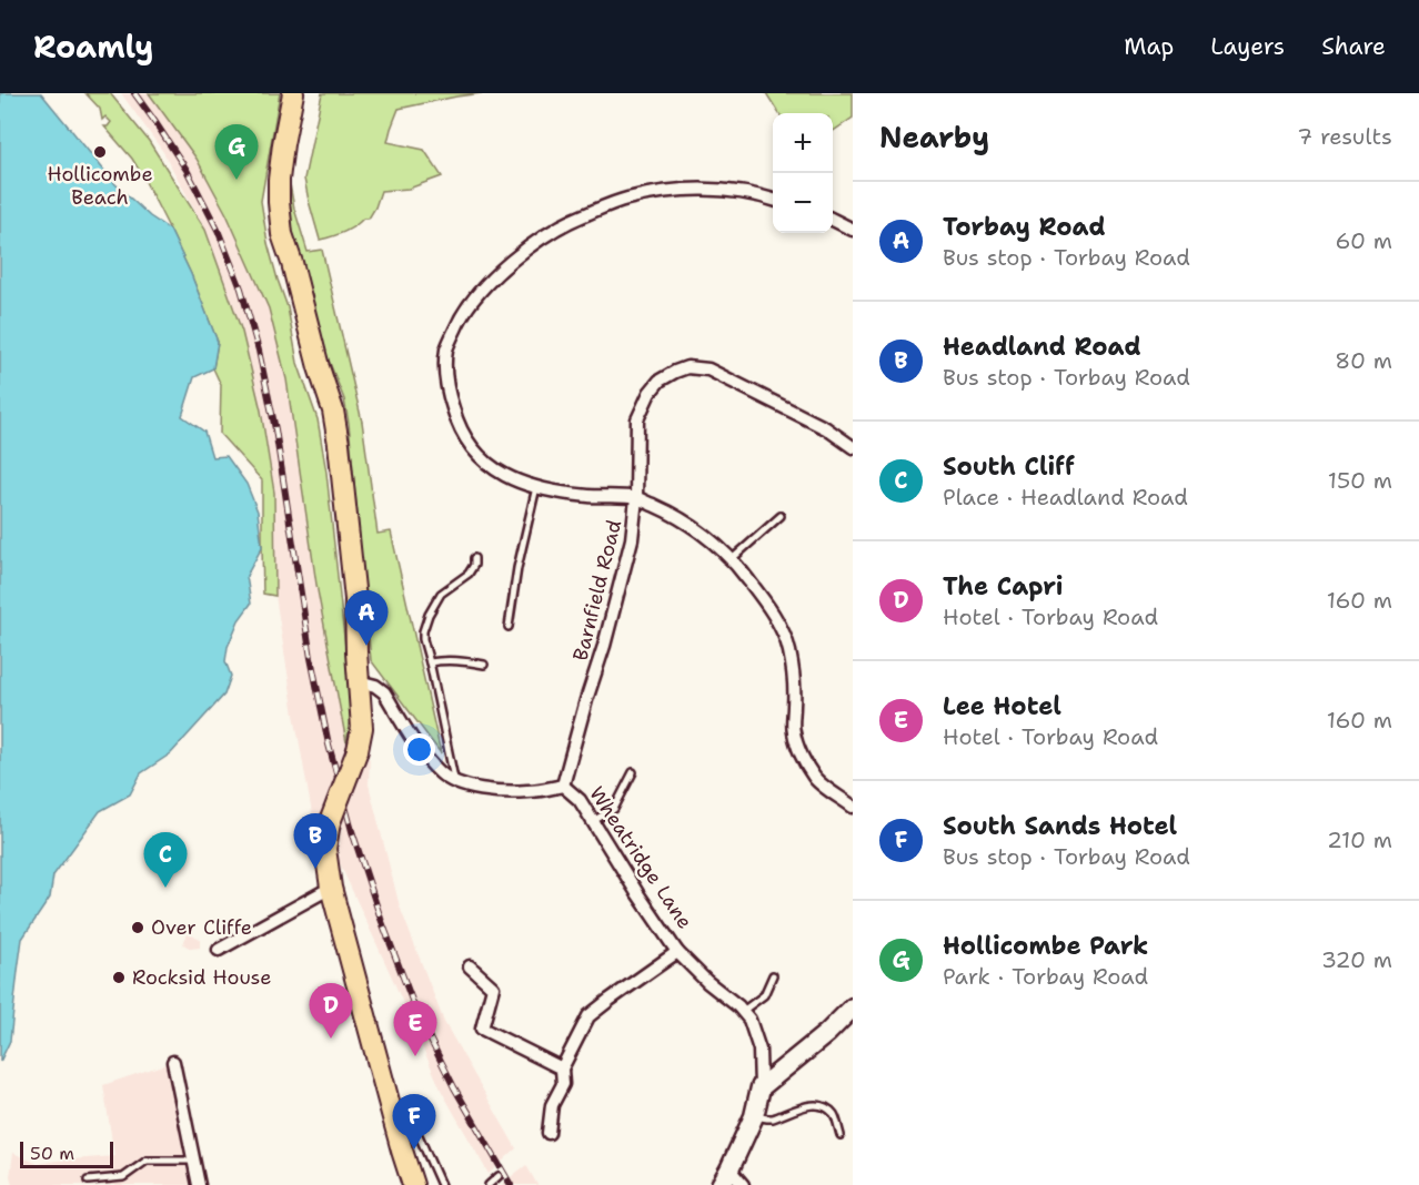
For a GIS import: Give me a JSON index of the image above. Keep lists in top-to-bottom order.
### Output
{
  "streets": {
    "street": ["Barnfield Road", "Wheatridge Lane"]
  },
  "crossings": [
    ["Barnfield Road", "Wheatridge Lane"]
  ],
  "places": ["Hollicombe Beach", "Over Cliffe", "Rocksid House"],
  "scale_bar": "50 m",
  "page": {
    "header": "Roamly",
    "nav": ["Map", "Layers", "Share"],
    "heading": ["Nearby", "7 results"],
    "map_buttons": ["+", "−"],
    "pins": [
      "G",
      "A",
      "B",
      "C",
      "D",
      "E",
      "F"
    ],
    "list": [
      {
        "mark": "A",
        "name": "Torbay Road",
        "note": "Bus stop · Torbay Road",
        "value": "60 m"
      },
      {
        "mark": "B",
        "name": "Headland Road",
        "note": "Bus stop · Torbay Road",
        "value": "80 m"
      },
      {
        "mark": "C",
        "name": "South Cliff",
        "note": "Place · Headland Road",
        "value": "150 m"
      },
      {
        "mark": "D",
        "name": "The Capri",
        "note": "Hotel · Torbay Road",
        "value": "160 m"
      },
      {
        "mark": "E",
        "name": "Lee Hotel",
        "note": "Hotel · Torbay Road",
        "value": "160 m"
      },
      {
        "mark": "F",
        "name": "South Sands Hotel",
        "note": "Bus stop · Torbay Road",
        "value": "210 m"
      },
      {
        "mark": "G",
        "name": "Hollicombe Park",
        "note": "Park · Torbay Road",
        "value": "320 m"
      }
    ],
    "scale": "50 m"
  }
}
